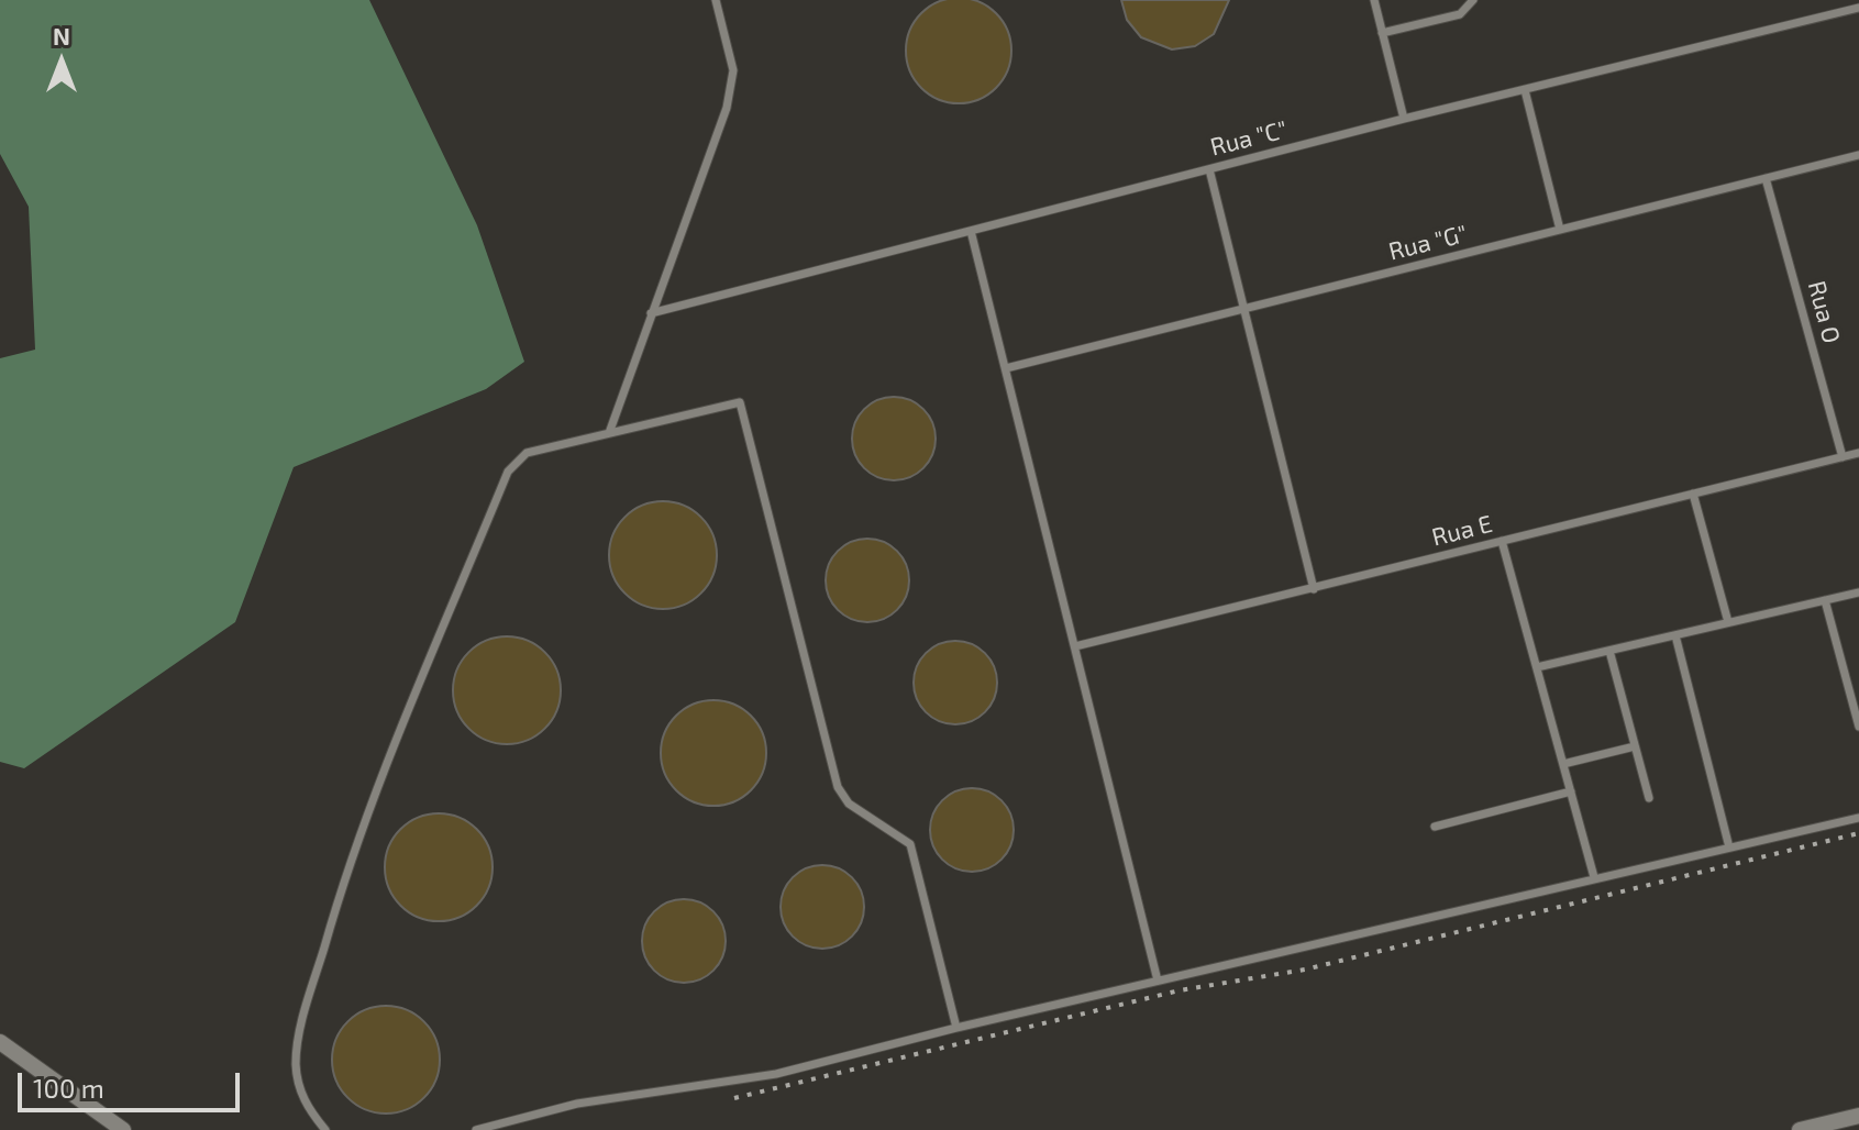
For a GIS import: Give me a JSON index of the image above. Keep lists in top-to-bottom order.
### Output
{
  "streets": {
    "lane": [
      "Rua \"C\"",
      "Rua \"G\"",
      "Rua O",
      "Rua E"
    ]
  },
  "crossings": [
    ["Rua \"G\"", "Rua O"],
    ["Rua O", "Rua E"]
  ],
  "scale_bar": "100 m",
  "north": "top"
}
